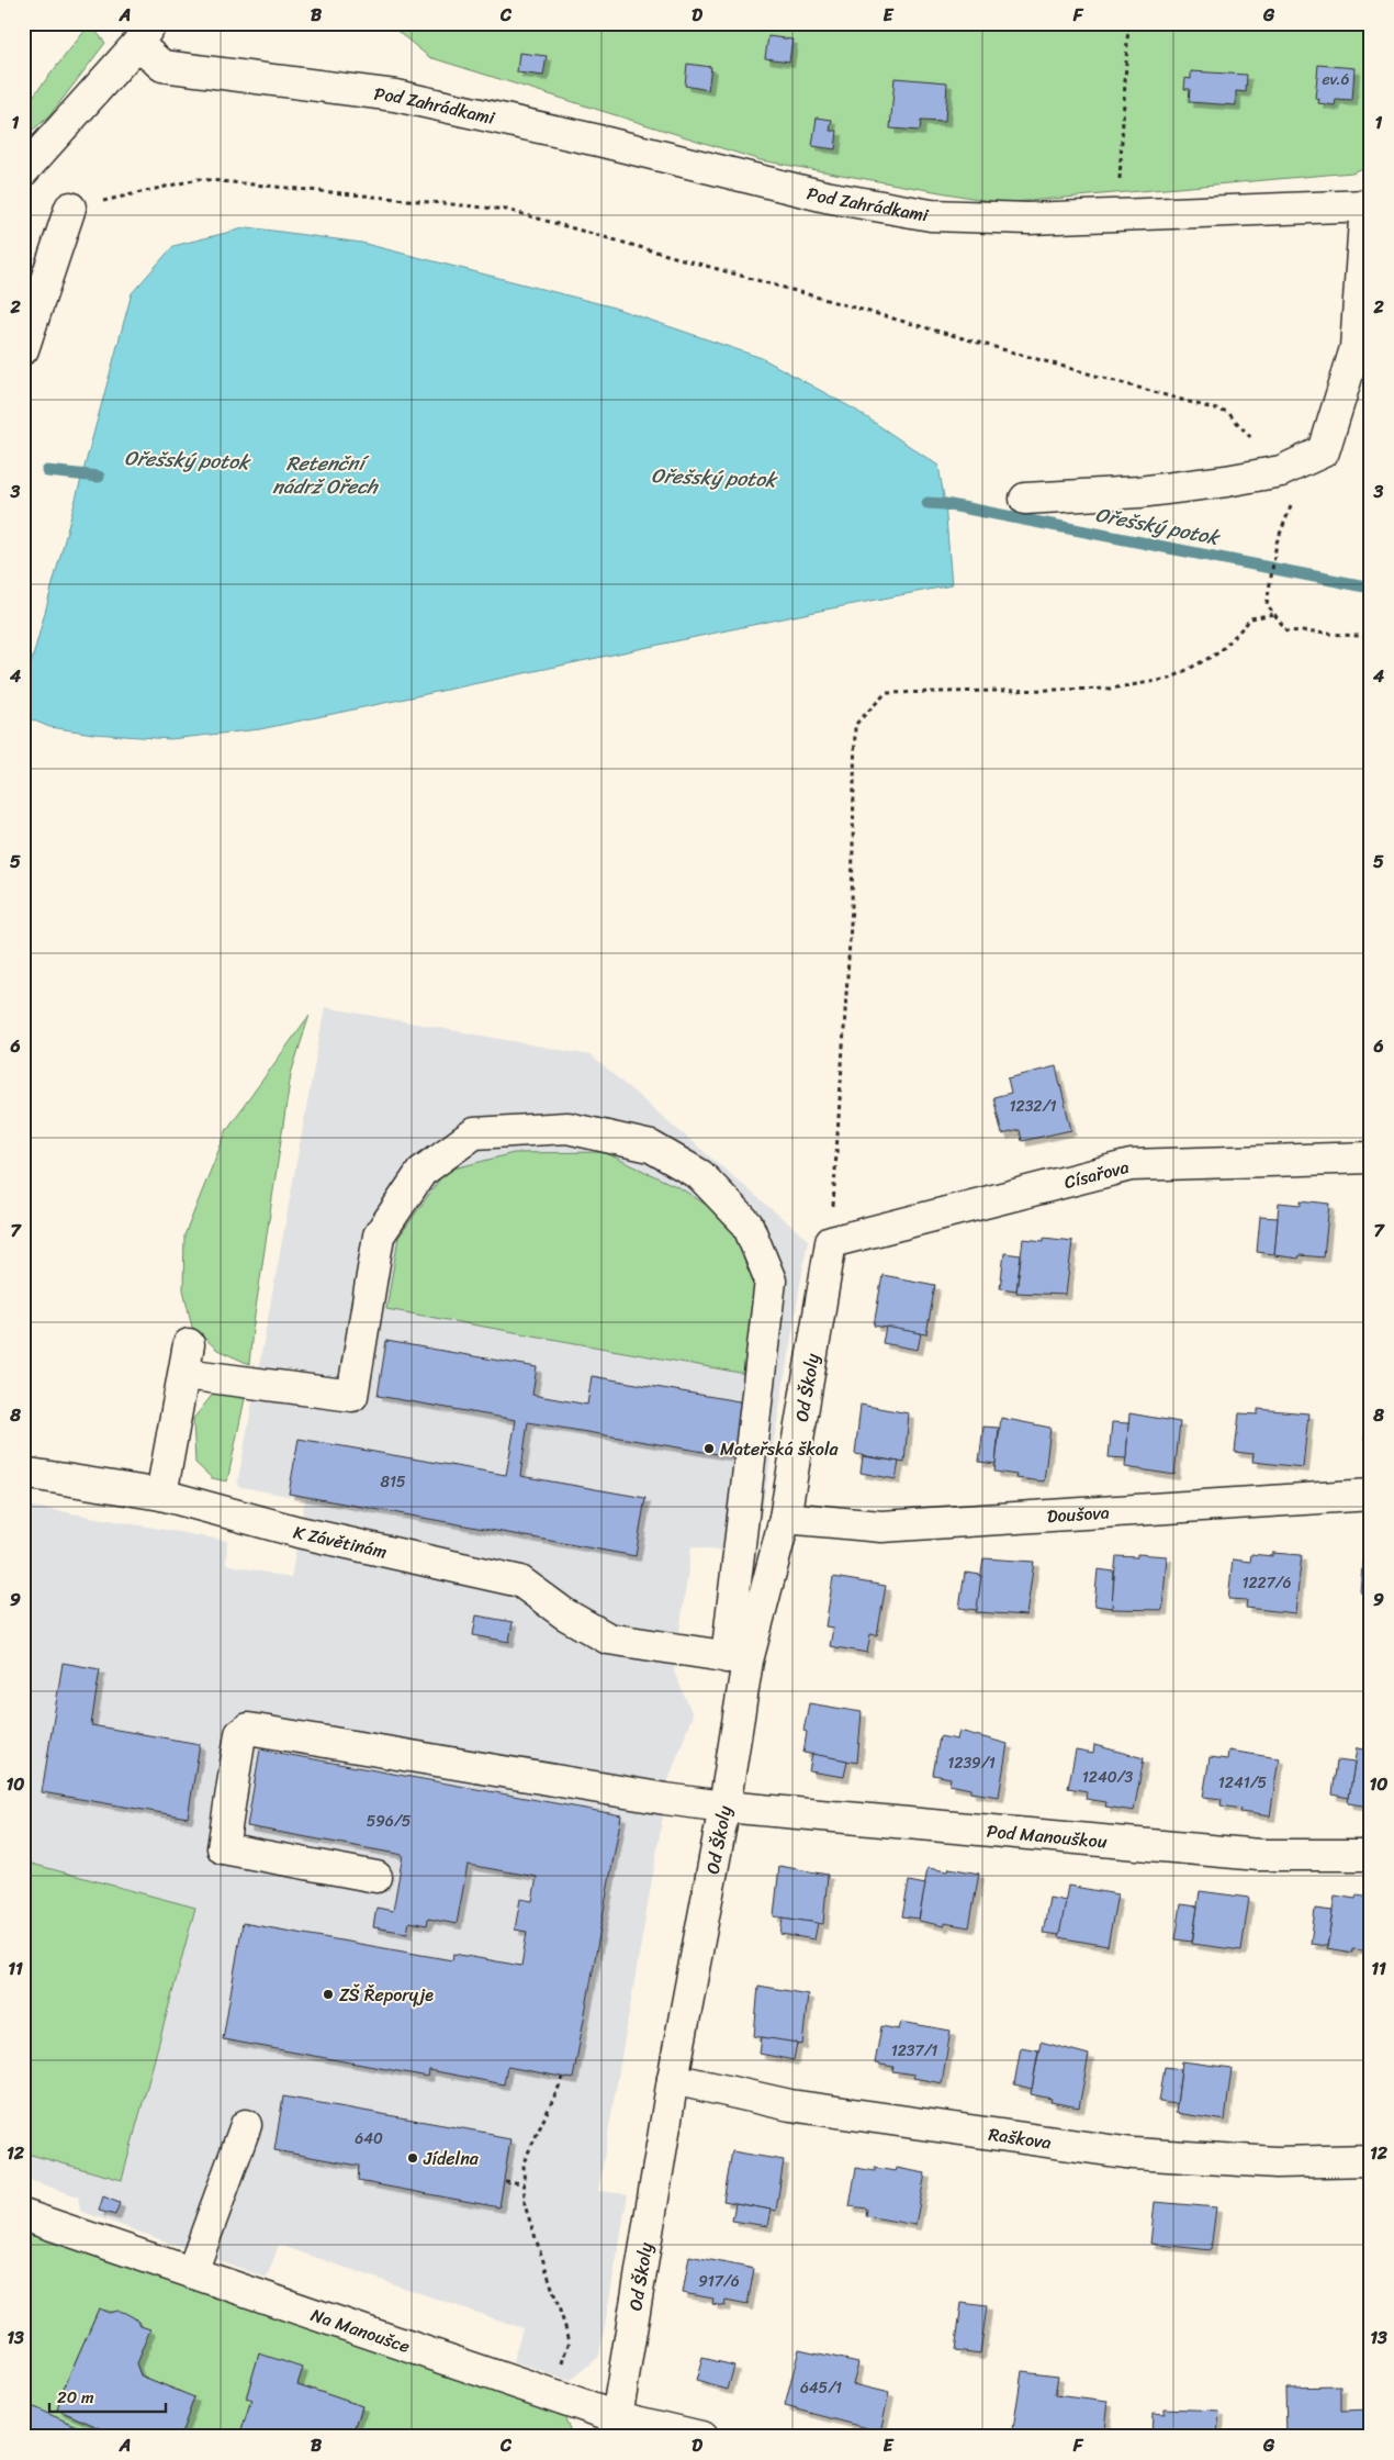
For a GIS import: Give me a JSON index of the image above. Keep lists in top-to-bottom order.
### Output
{
  "streets": {
    "street": [
      "Pod Zahrádkami",
      "Císařova",
      "Od Školy",
      "Doušova",
      "K Závětinám",
      "Pod Manouškou",
      "Raškova",
      "Na Manoušce"
    ]
  },
  "crossings": [
    ["Císařova", "Od Školy"],
    ["Od Školy", "Doušova"],
    ["Od Školy", "K Závětinám"],
    ["Od Školy", "Pod Manouškou"],
    ["Od Školy", "Raškova"],
    ["Od Školy", "Na Manoušce"]
  ],
  "water": ["Ořešský potok", "Retenční nádrž Ořech"],
  "places": ["Mateřská škola", "ZŠ Řeporyje", "Jídelna"],
  "house_numbers": [
    "ev.6",
    "1232/1",
    "815",
    "1227/6",
    "1239/1",
    "1240/3",
    "1241/5",
    "596/5",
    "1237/1",
    "640",
    "917/6",
    "645/1"
  ],
  "scale_bar": "20 m",
  "grid": {
    "columns": [
      "A",
      "B",
      "C",
      "D",
      "E",
      "F",
      "G"
    ],
    "rows": [
      "1",
      "2",
      "3",
      "4",
      "5",
      "6",
      "7",
      "8",
      "9",
      "10",
      "11",
      "12",
      "13"
    ]
  }
}
